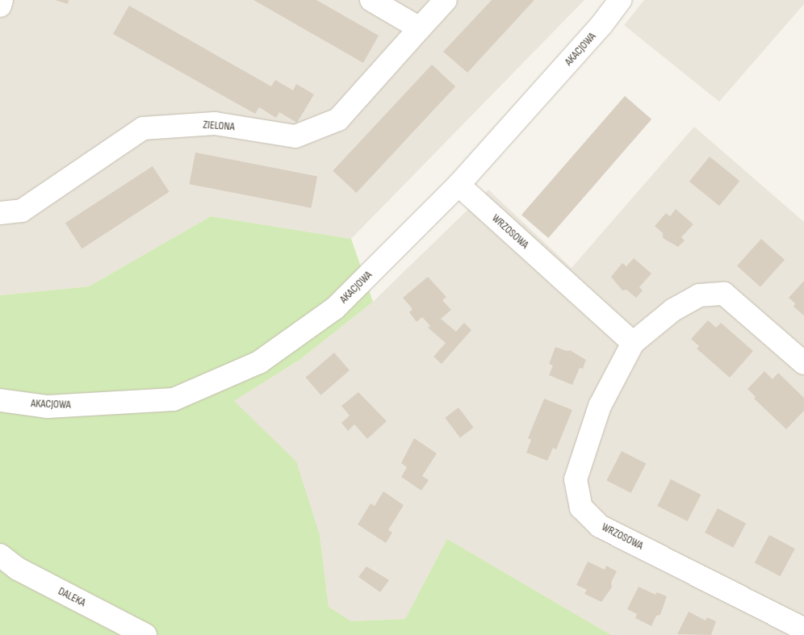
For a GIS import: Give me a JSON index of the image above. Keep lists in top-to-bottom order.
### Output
{
  "streets": {
    "street": [
      "AKACJOWA",
      "ZIELONA",
      "WRZOSOWA",
      "DALEKA"
    ]
  },
  "crossings": [
    ["AKACJOWA", "WRZOSOWA"]
  ]
}
